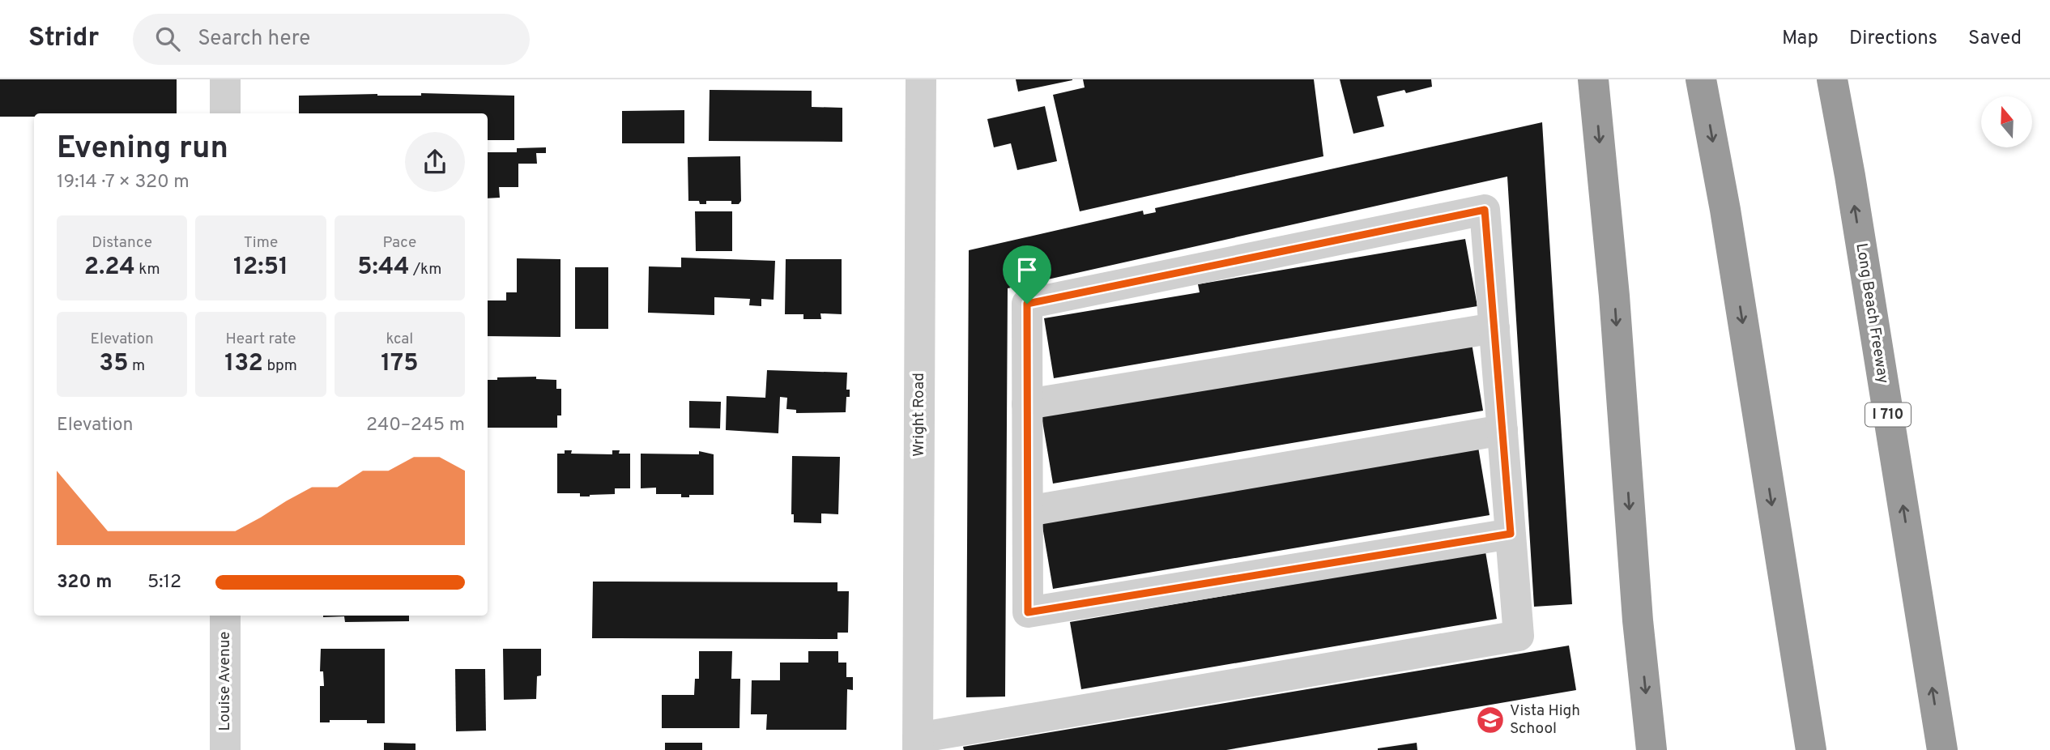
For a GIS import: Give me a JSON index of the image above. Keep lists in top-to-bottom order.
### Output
{
  "streets": {
    "highway": ["Long Beach Freeway", "I 710"],
    "street": ["Wright Road", "Louise Avenue"]
  },
  "places": {
    "school or university": ["Vista High School"]
  },
  "north": "top",
  "page": {
    "header": "Stridr",
    "search": "Search here",
    "nav": ["Map", "Directions", "Saved"],
    "heading": ["Evening run", "19:14 · 7 × 320 m"],
    "stats": [
      ["Distance", "2.24 km"],
      ["Time", "12:51"],
      ["Pace", "5:44 /km"],
      ["Elevation", "35 m"],
      ["Heart rate", "132 bpm"],
      ["kcal", "175"]
    ],
    "chart": ["Elevation", "240–245 m"],
    "list": [
      {
        "name": "320 m",
        "note": "5:12"
      }
    ]
  }
}
